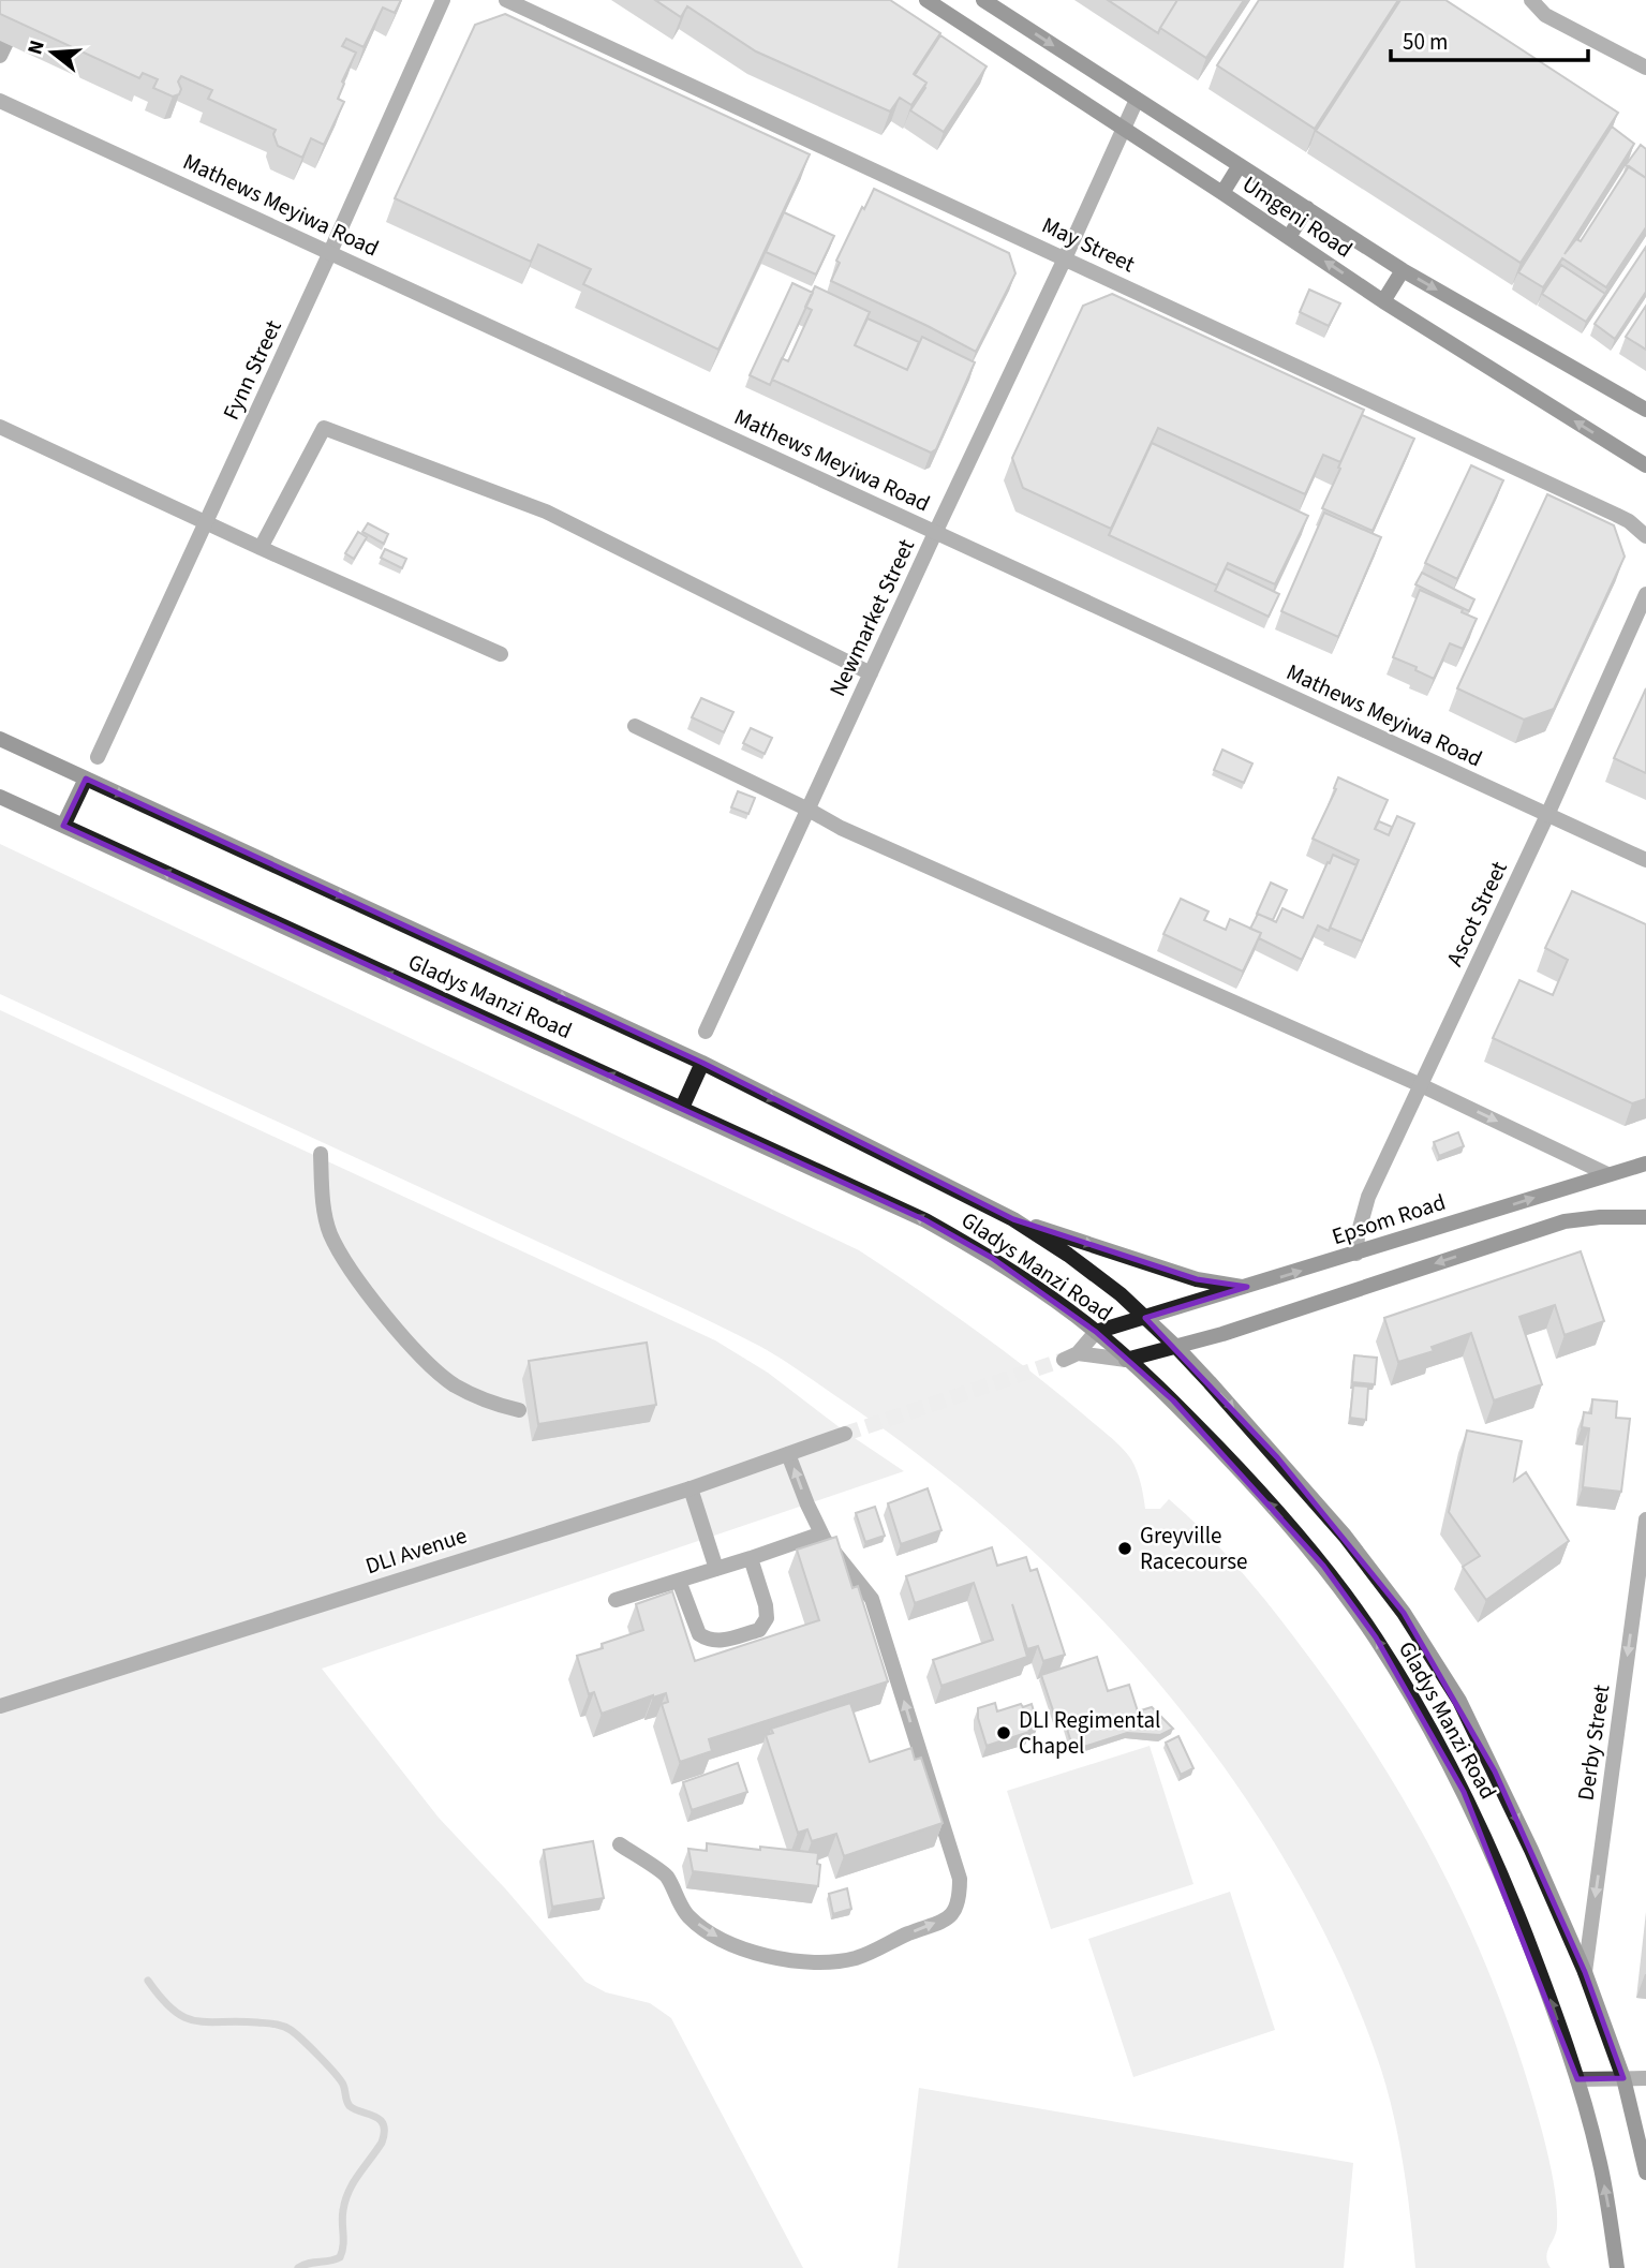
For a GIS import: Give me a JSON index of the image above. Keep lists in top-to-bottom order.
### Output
{
  "streets": {
    "main road": ["Umgeni Road", "Gladys Manzi Road", "Epsom Road"],
    "street": [
      "Mathews Meyiwa Road",
      "May Street",
      "Fynn Street",
      "Newmarket Street",
      "Ascot Street",
      "DLI Avenue",
      "Derby Street"
    ]
  },
  "crossings": [
    ["Mathews Meyiwa Road", "Fynn Street"],
    ["Mathews Meyiwa Road", "Newmarket Street"],
    ["Mathews Meyiwa Road", "Ascot Street"],
    ["Umgeni Road", "Newmarket Street"],
    ["May Street", "Newmarket Street"],
    ["Ascot Street", "Epsom Road"],
    ["Gladys Manzi Road", "Epsom Road"],
    ["Gladys Manzi Road", "Derby Street"]
  ],
  "one_way": ["Derby Street"],
  "places": ["Greyville Racecourse", "DLI Regimental Chapel"],
  "scale_bar": "50 m",
  "north": "left"
}
